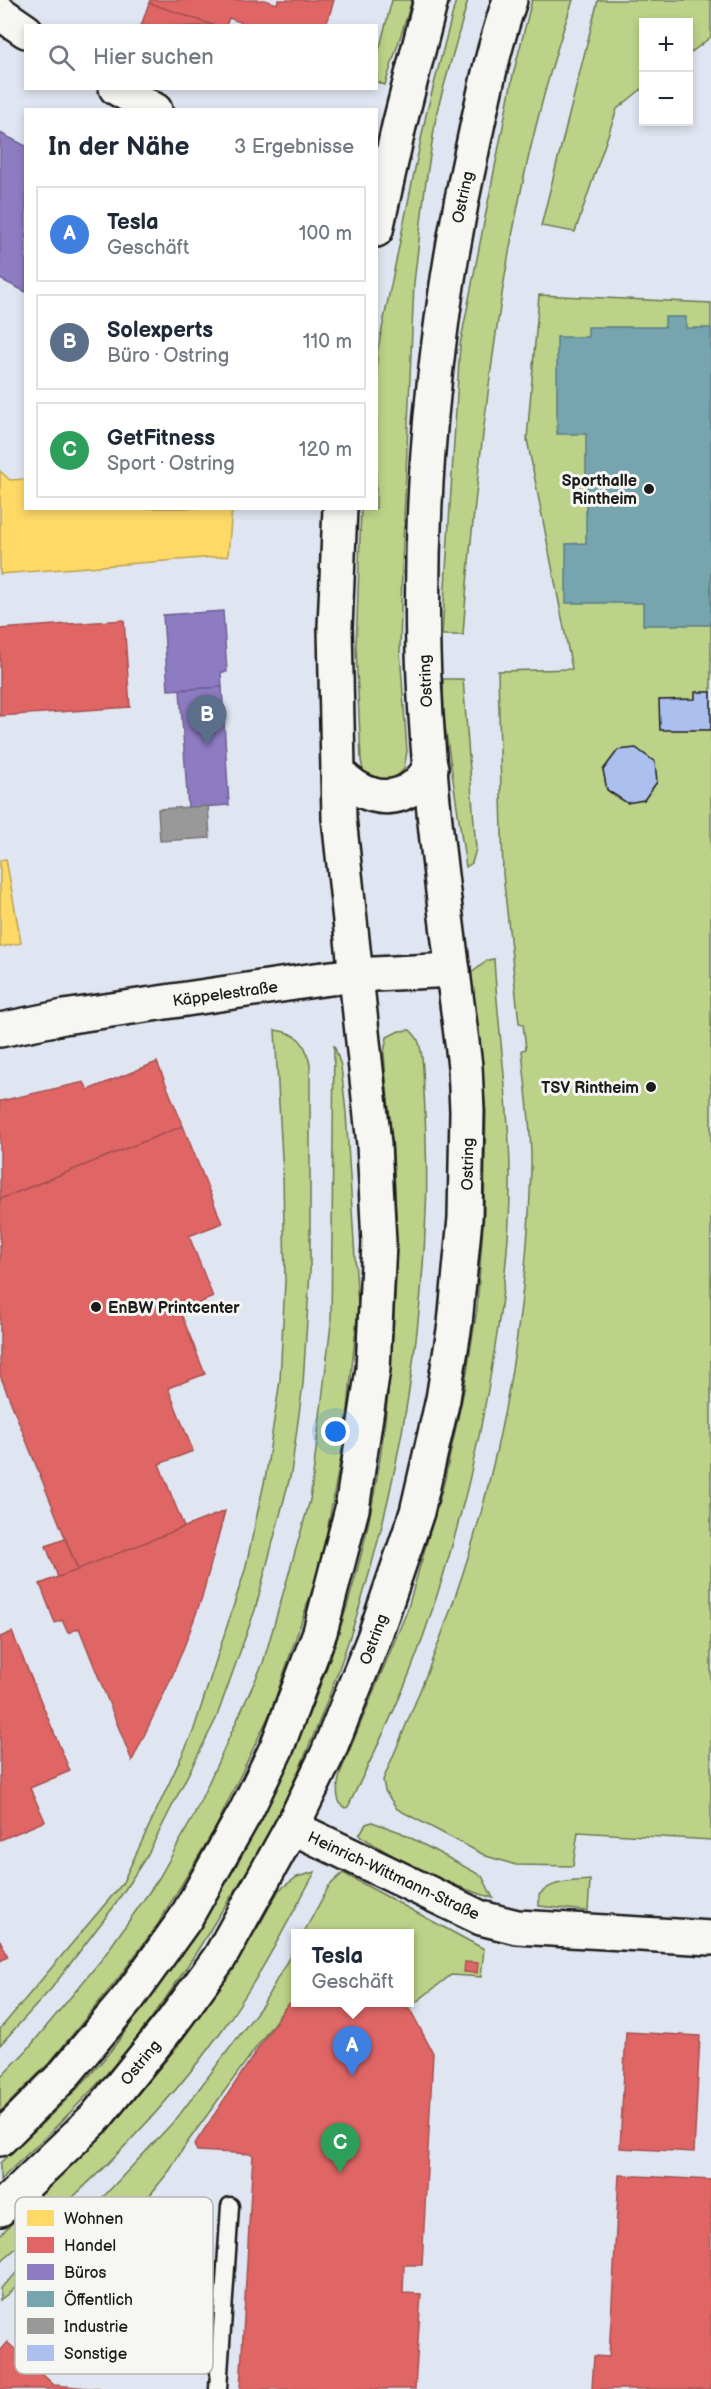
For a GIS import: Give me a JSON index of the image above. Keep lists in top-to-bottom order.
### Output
{
  "streets": {
    "main road": ["Ostring", "Käppelestraße", "Heinrich-Wittmann-Straße"]
  },
  "crossings": [
    ["Ostring", "Käppelestraße"],
    ["Ostring", "Heinrich-Wittmann-Straße"]
  ],
  "places": ["Sporthalle Rintheim", "TSV Rintheim", "EnBW Printcenter"],
  "legend": [
    "Wohnen",
    "Handel",
    "Büros",
    "Öffentlich",
    "Industrie",
    "Sonstige"
  ],
  "page": {
    "map_buttons": ["+", "−"],
    "search": "Hier suchen",
    "heading": ["In der Nähe", "3 Ergebnisse"],
    "list": [
      {
        "mark": "A",
        "name": "Tesla",
        "note": "Geschäft",
        "value": "100 m"
      },
      {
        "mark": "B",
        "name": "Solexperts",
        "note": "Büro · Ostring",
        "value": "110 m"
      },
      {
        "mark": "C",
        "name": "GetFitness",
        "note": "Sport · Ostring",
        "value": "120 m"
      }
    ],
    "pins": ["B", "A", "C"],
    "popup": ["Tesla", "Geschäft"]
  }
}
